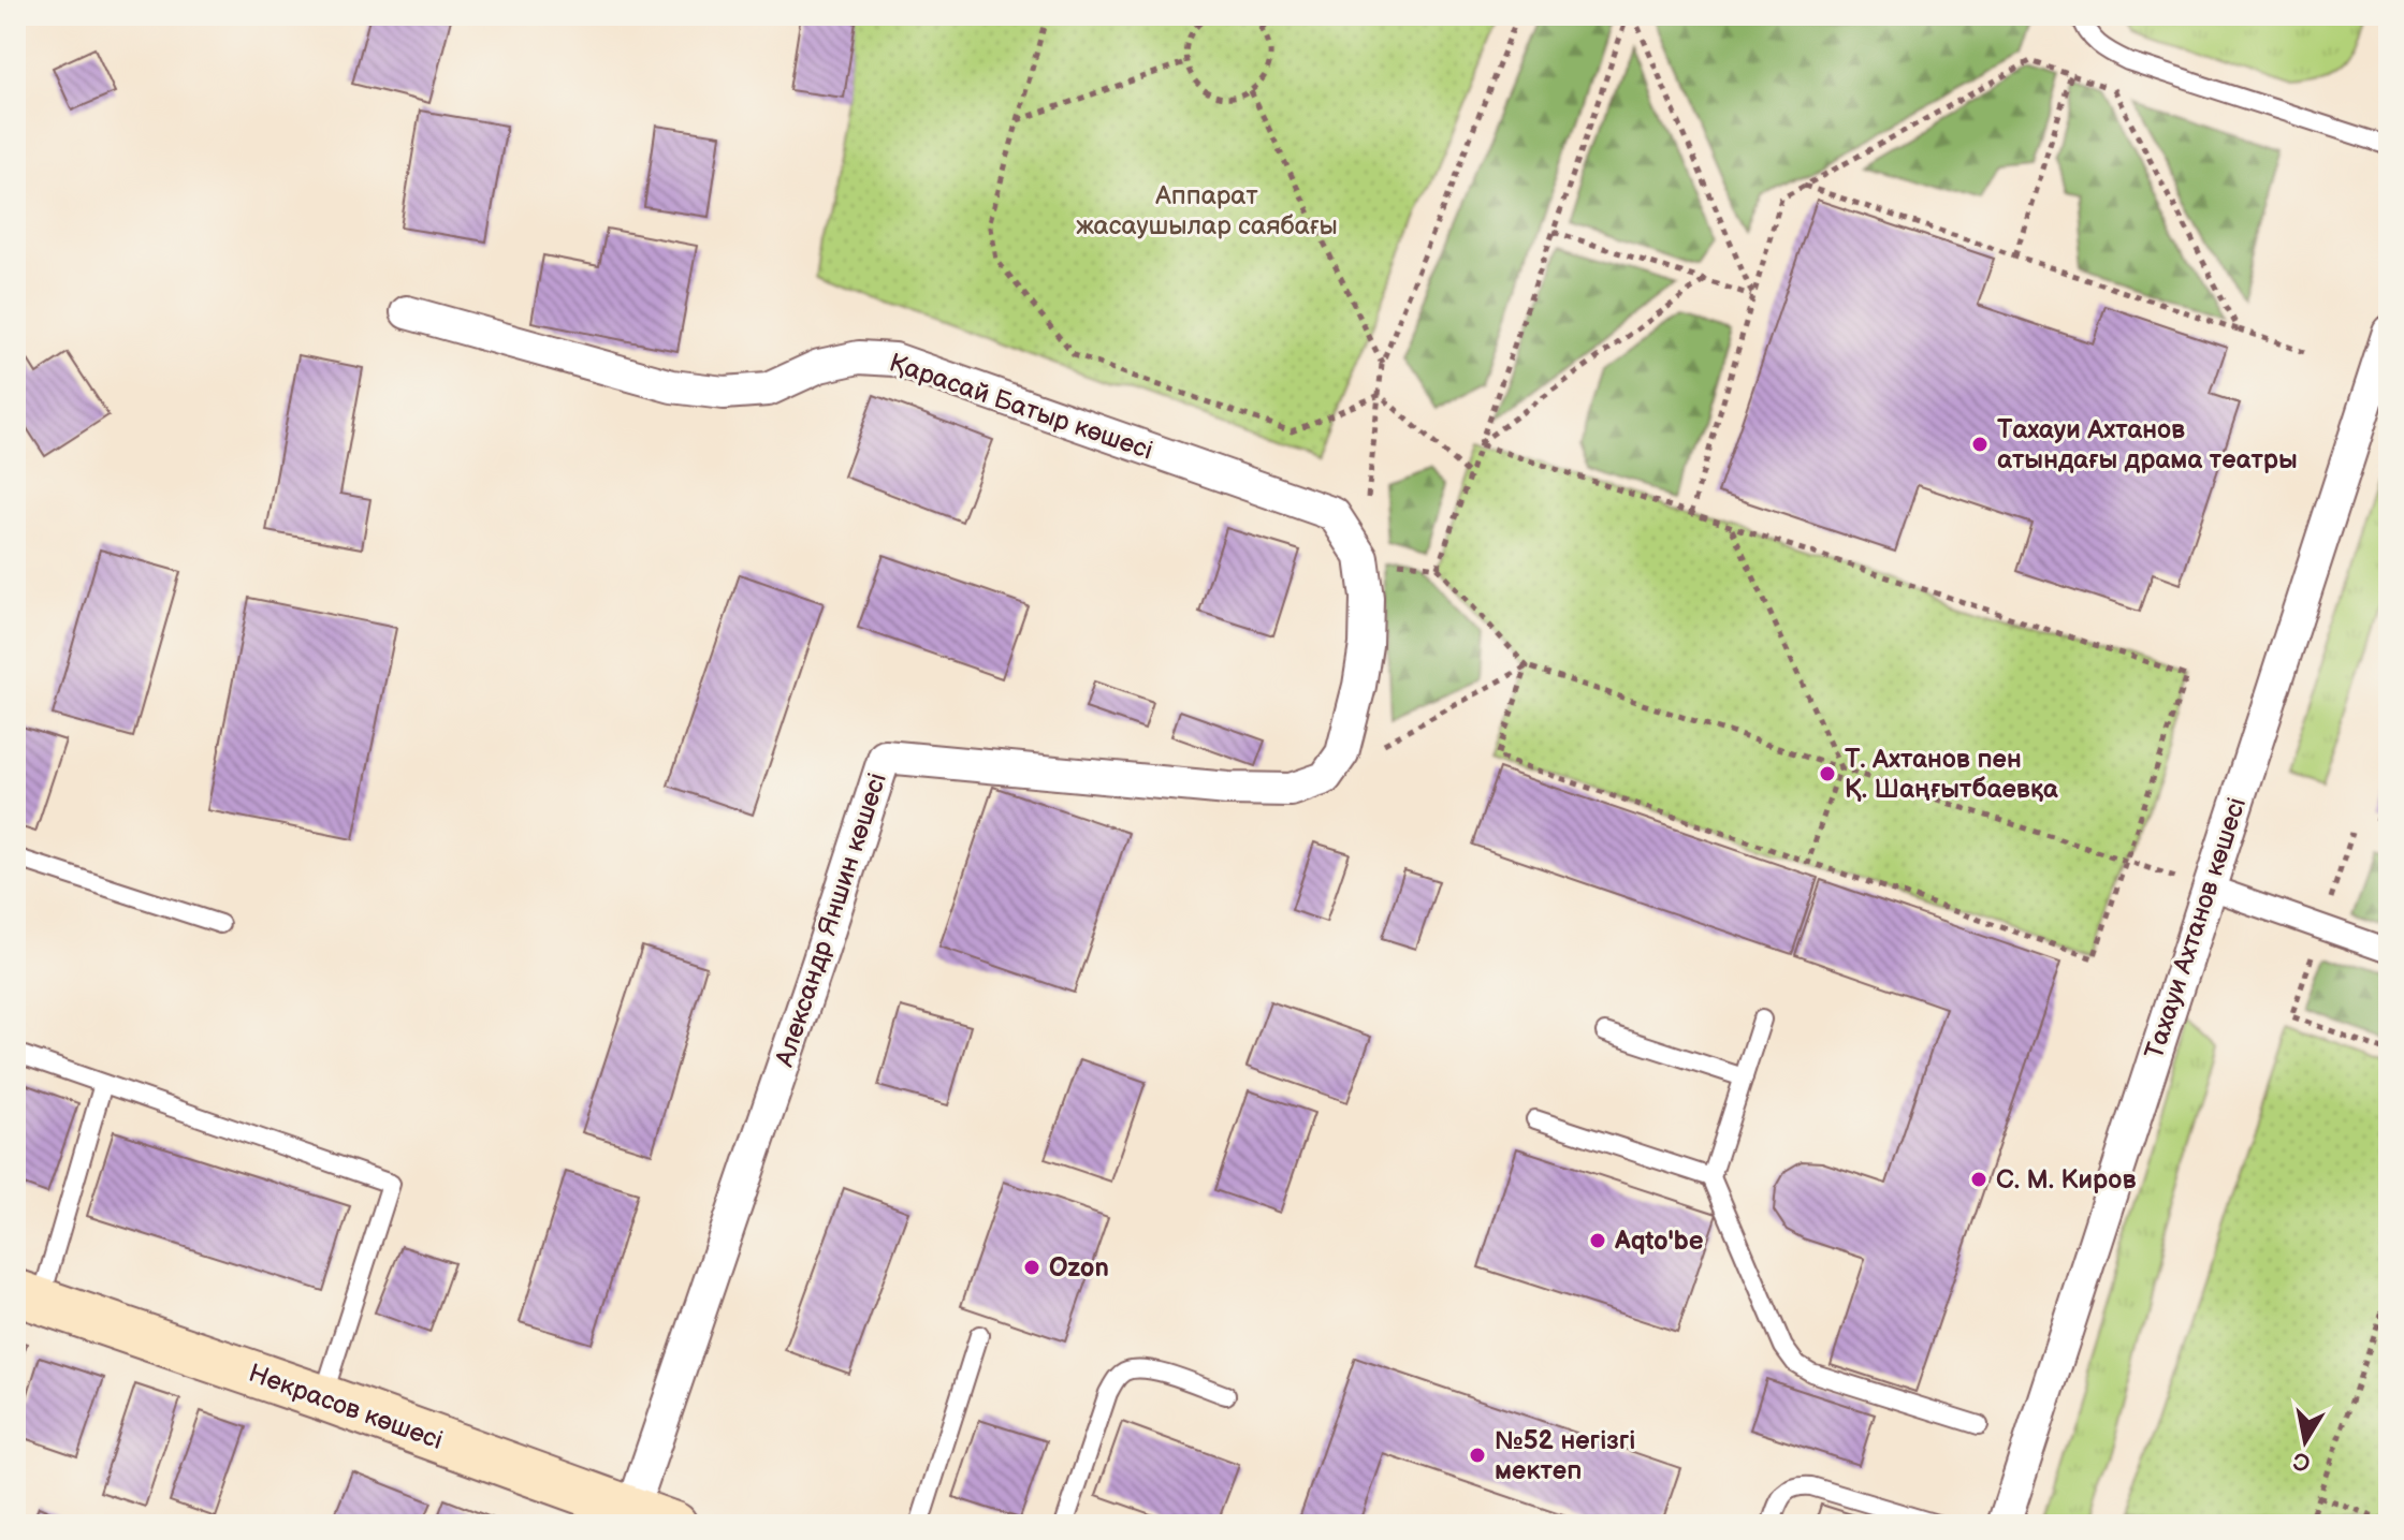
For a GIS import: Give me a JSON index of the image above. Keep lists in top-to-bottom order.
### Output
{
  "streets": {
    "main road": ["Некрасов көшесі"],
    "street": ["Қарасай Батыр көшесі", "Александр Яншин көшесі", "Тахауи Ахтанов көшесі"]
  },
  "crossings": [
    ["Александр Яншин көшесі", "Некрасов көшесі"]
  ],
  "parks": ["Аппарат жасаушылар саябағы"],
  "places": [
    "Тахауи Ахтанов атындағы драма театры",
    "Т. Ахтанов пен Қ. Шаңғытбаевқа",
    "С. М. Киров",
    "Aqto'be",
    "Ozon",
    "№52 негізгі мектеп"
  ],
  "north": "bottom"
}
